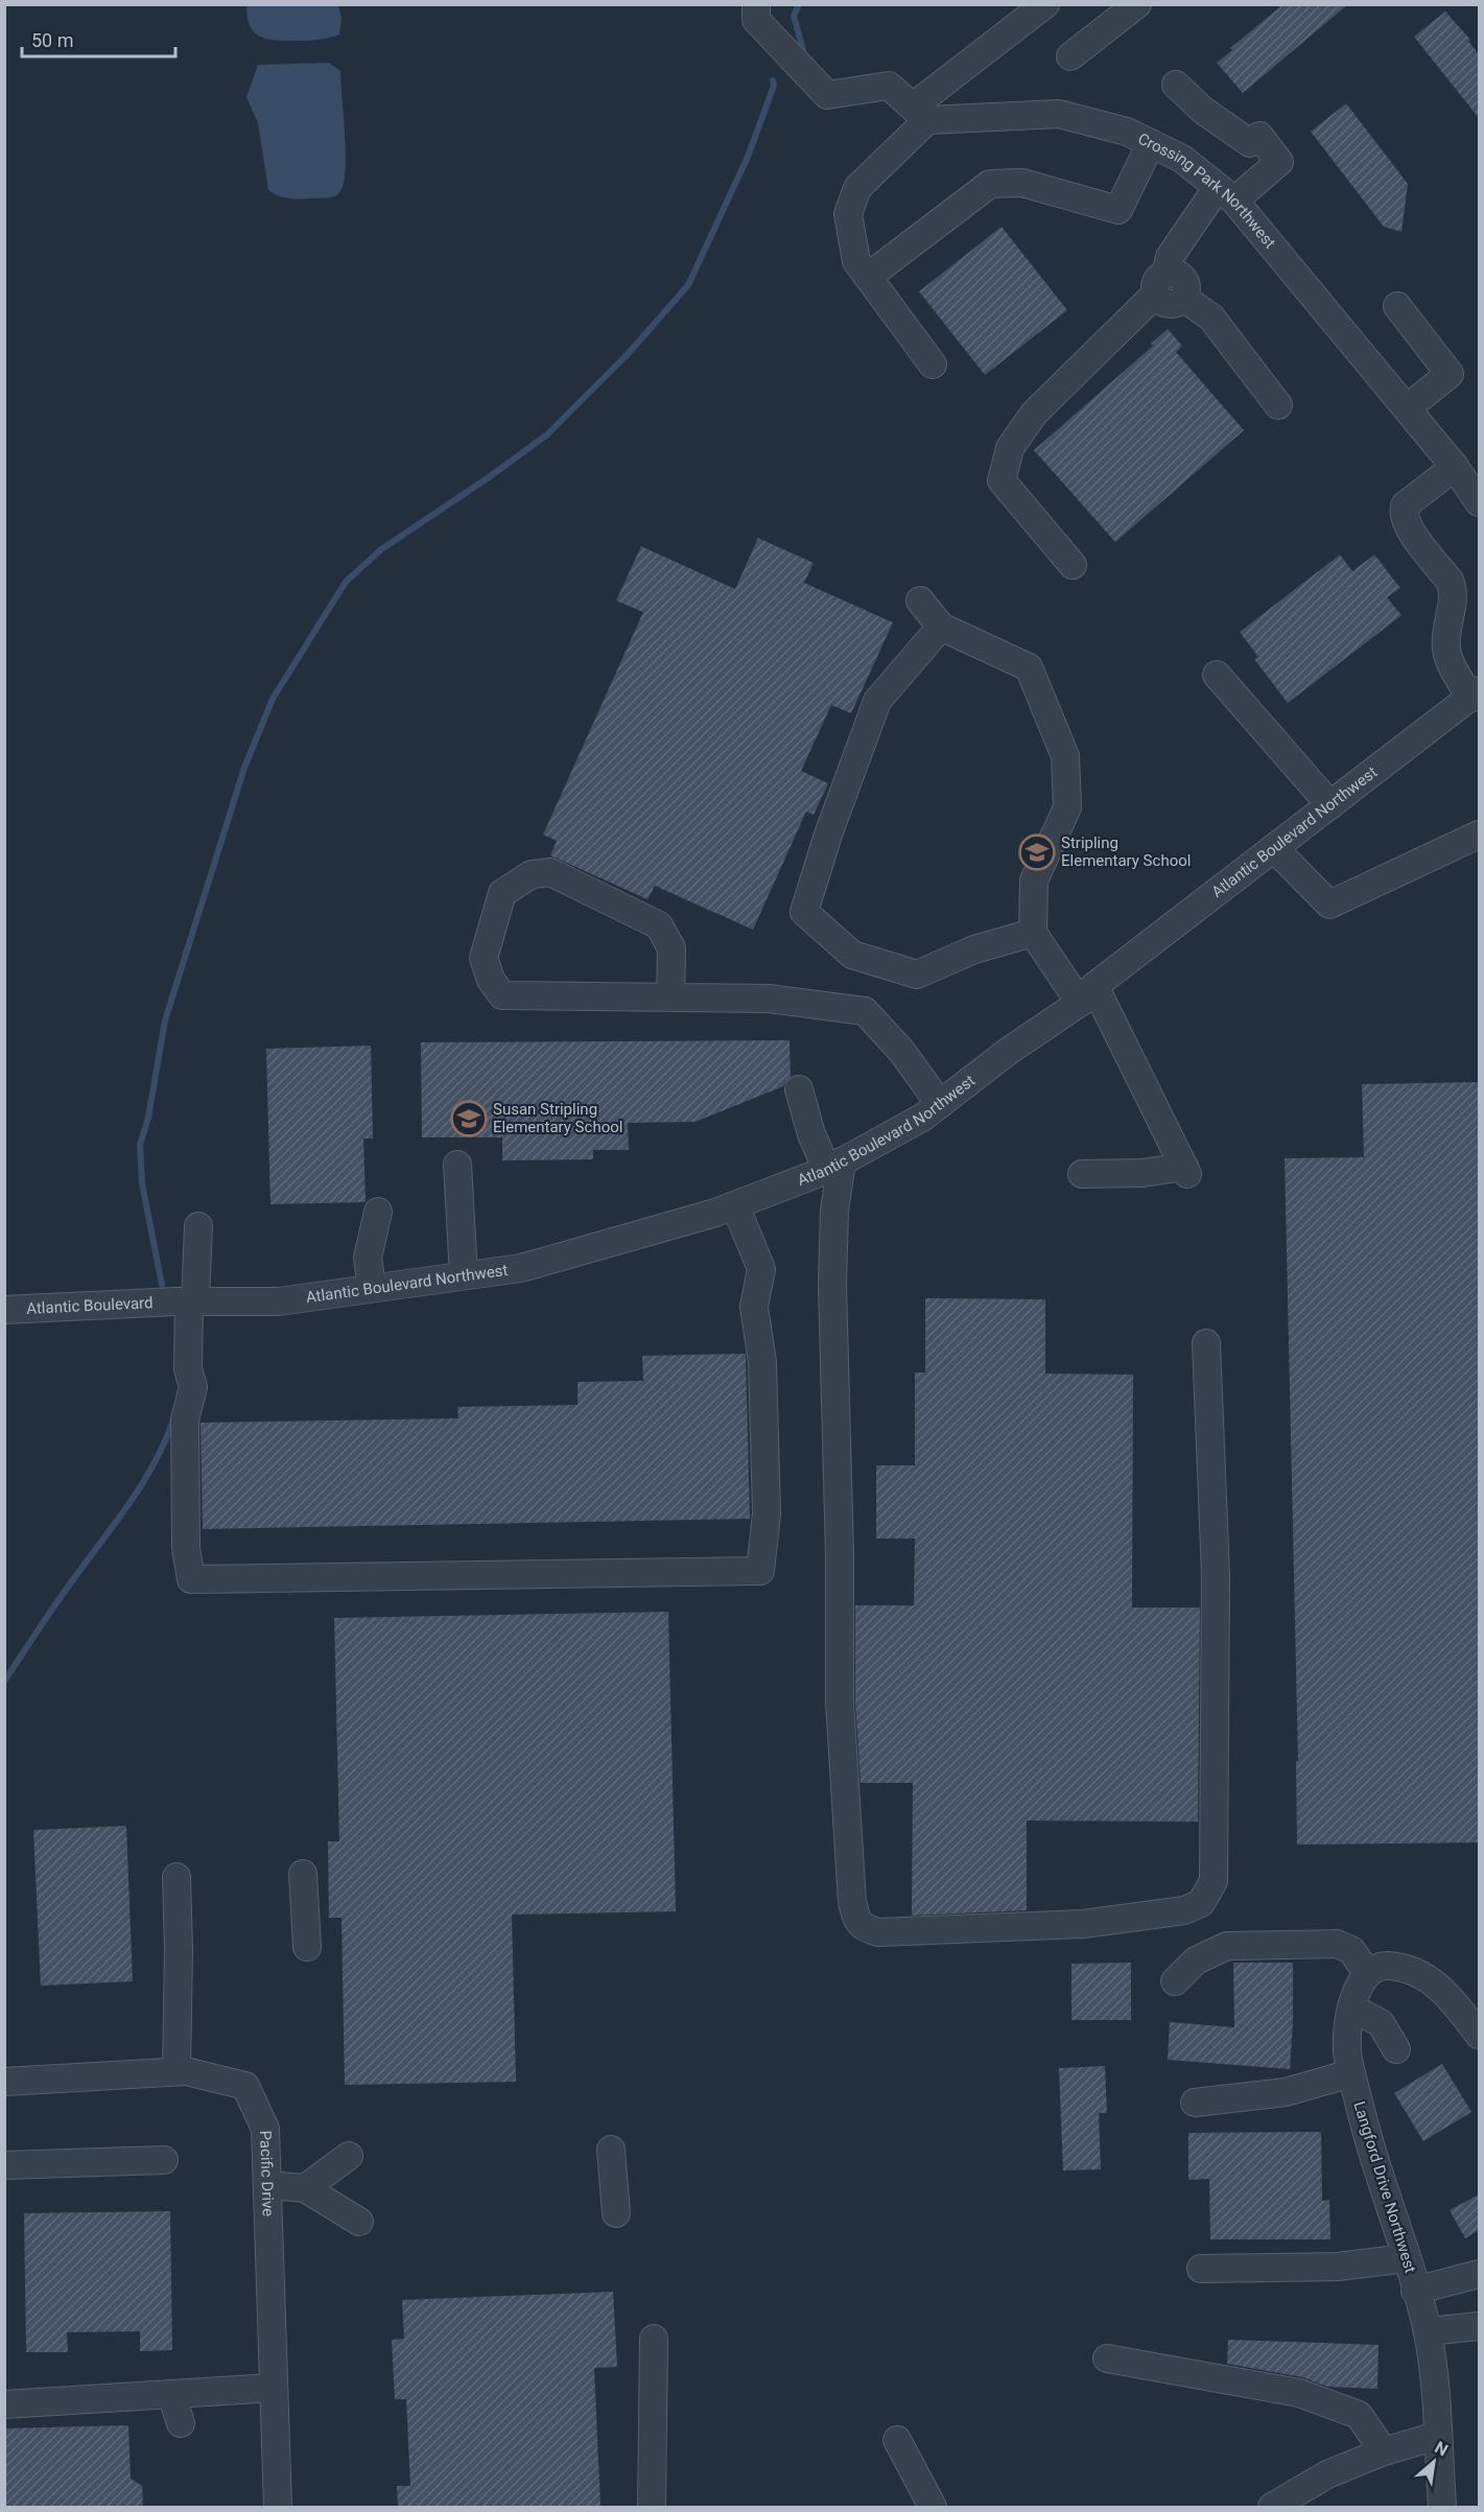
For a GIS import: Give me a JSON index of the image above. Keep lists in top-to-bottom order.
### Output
{
  "streets": {
    "street": [
      "Crossing Park Northwest",
      "Atlantic Boulevard Northwest",
      "Atlantic Boulevard",
      "Pacific Drive",
      "Langford Drive Northwest"
    ]
  },
  "crossings": [
    ["Atlantic Boulevard Northwest", "Atlantic Boulevard"]
  ],
  "places": {
    "school or university": ["Stripling Elementary School", "Susan Stripling Elementary School"]
  },
  "scale_bar": "50 m",
  "north": "top right"
}
